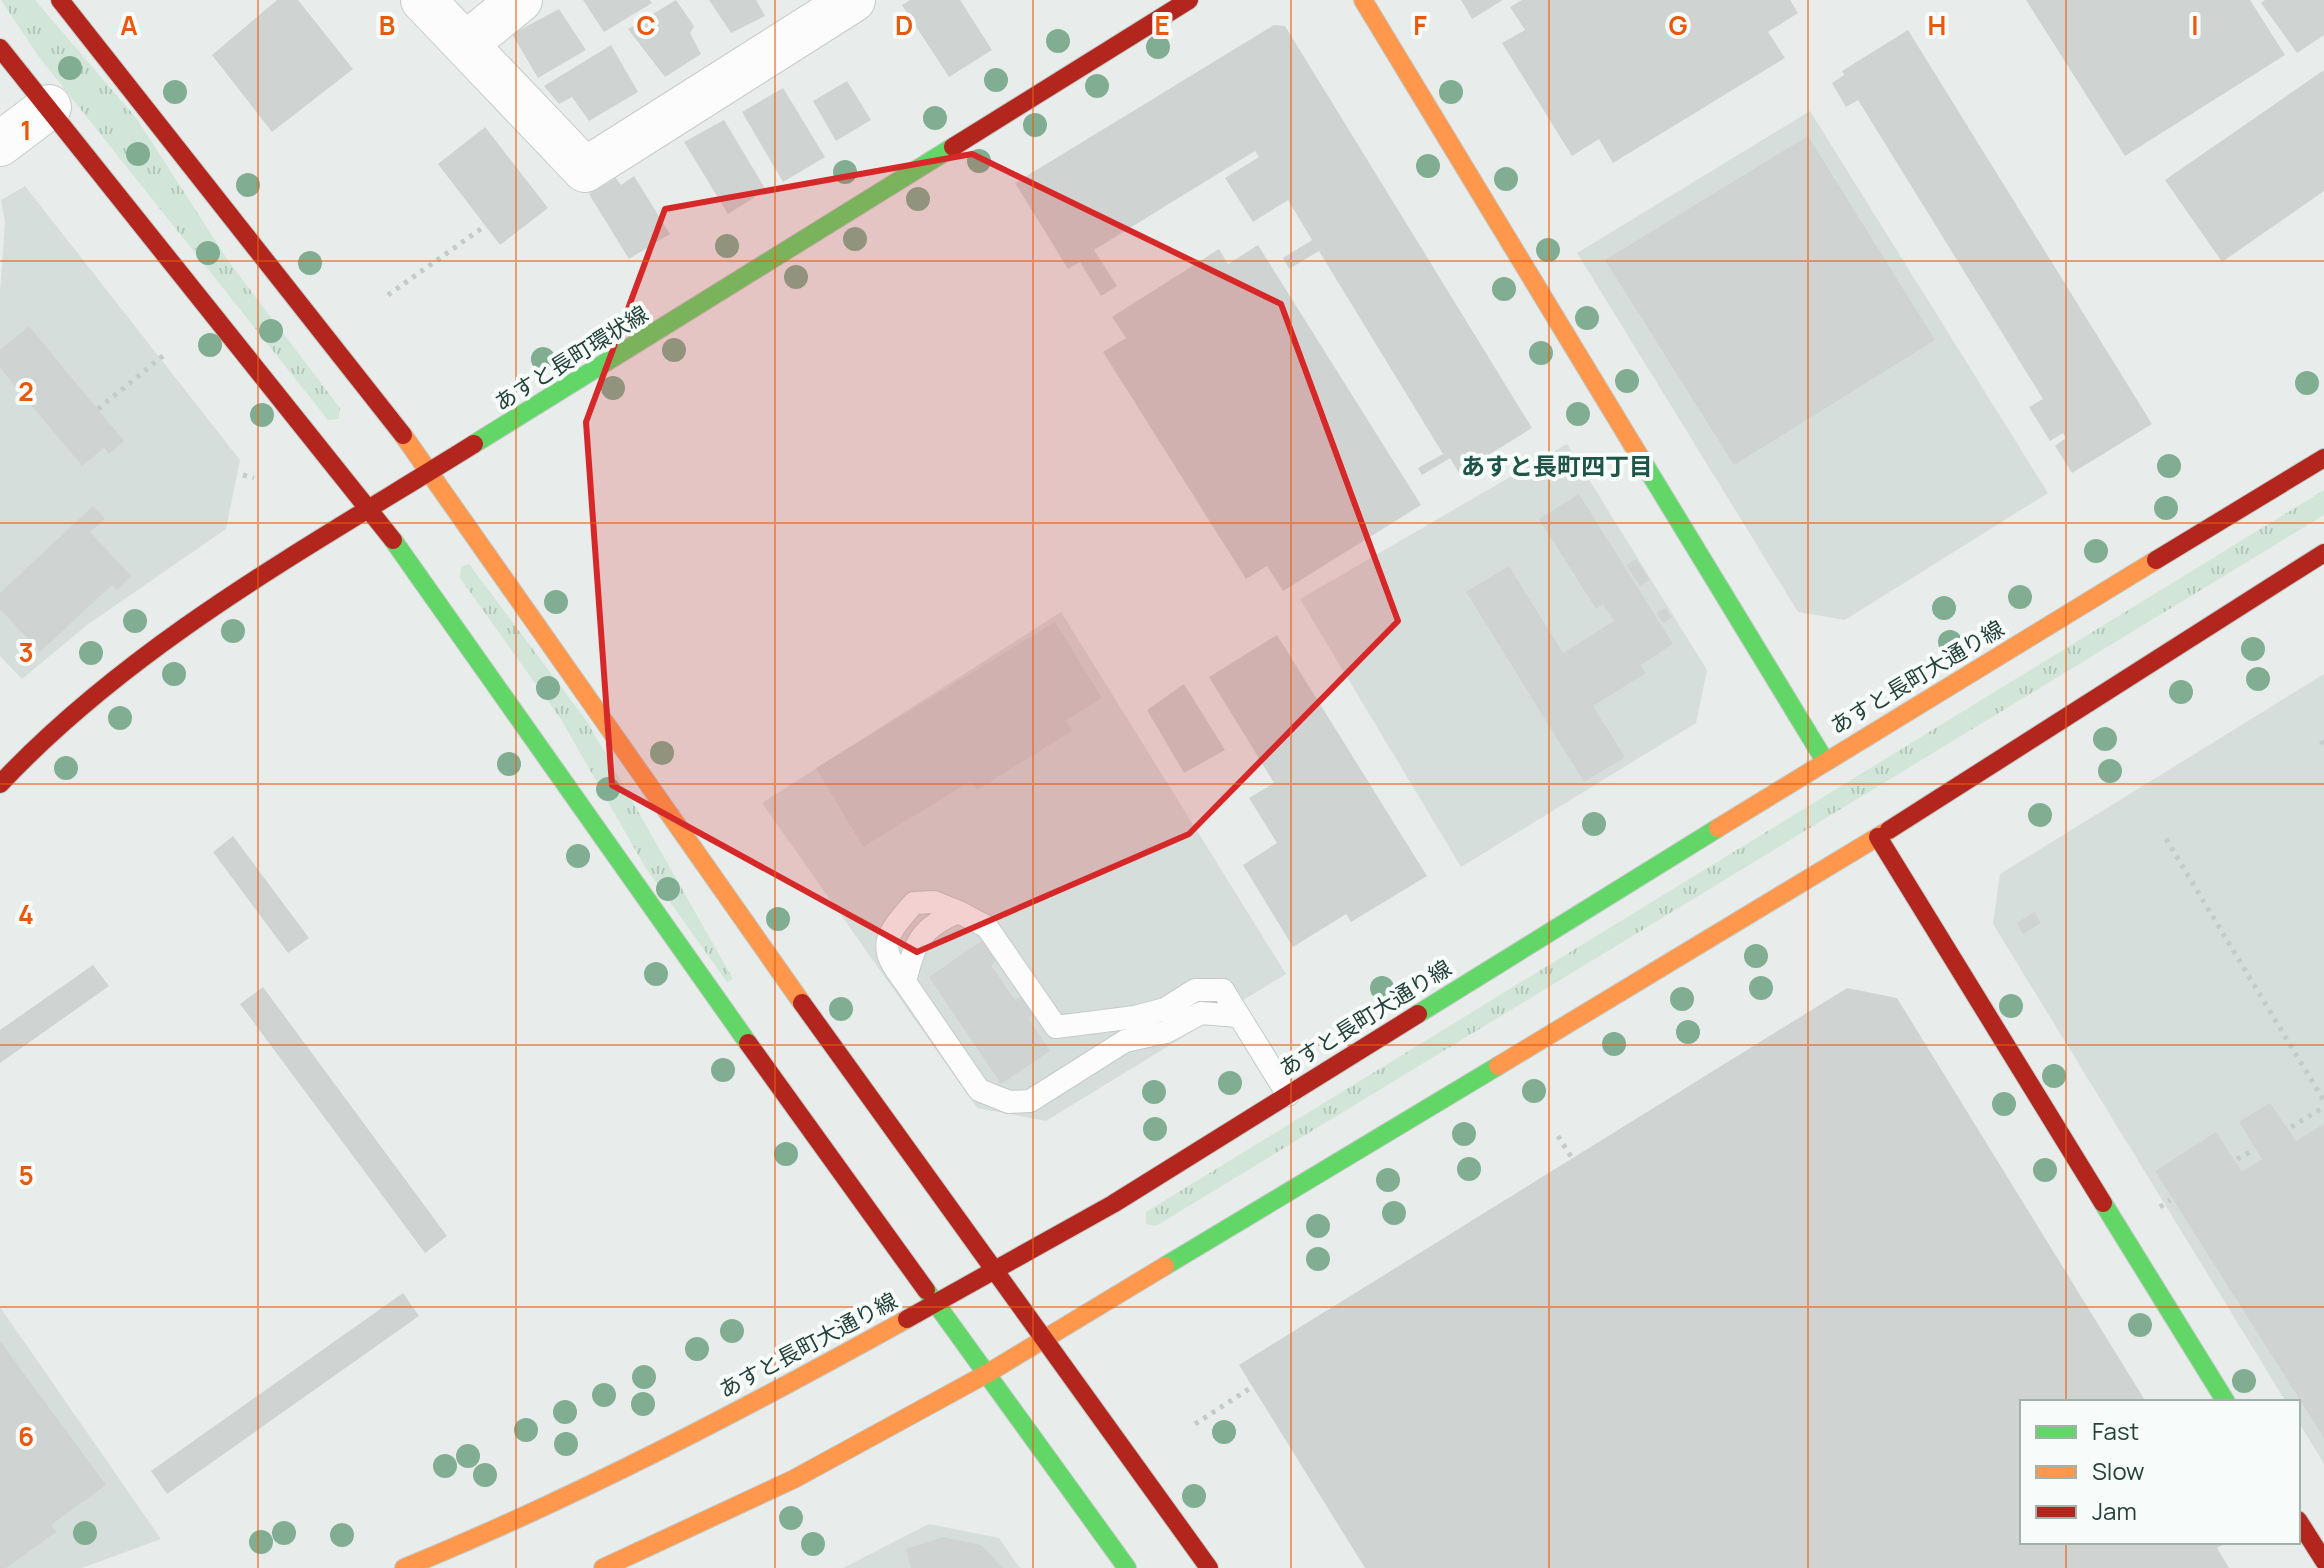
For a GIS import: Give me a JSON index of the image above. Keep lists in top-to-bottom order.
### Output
{
  "streets": {
    "street": ["あすと長町環状線", "あすと長町大通り線"]
  },
  "districts": ["あすと長町四丁目"],
  "legend": ["Fast", "Slow", "Jam"],
  "grid": {
    "columns": [
      "A",
      "B",
      "C",
      "D",
      "E",
      "F",
      "G",
      "H",
      "I"
    ],
    "rows": [
      "1",
      "2",
      "3",
      "4",
      "5",
      "6"
    ]
  }
}
